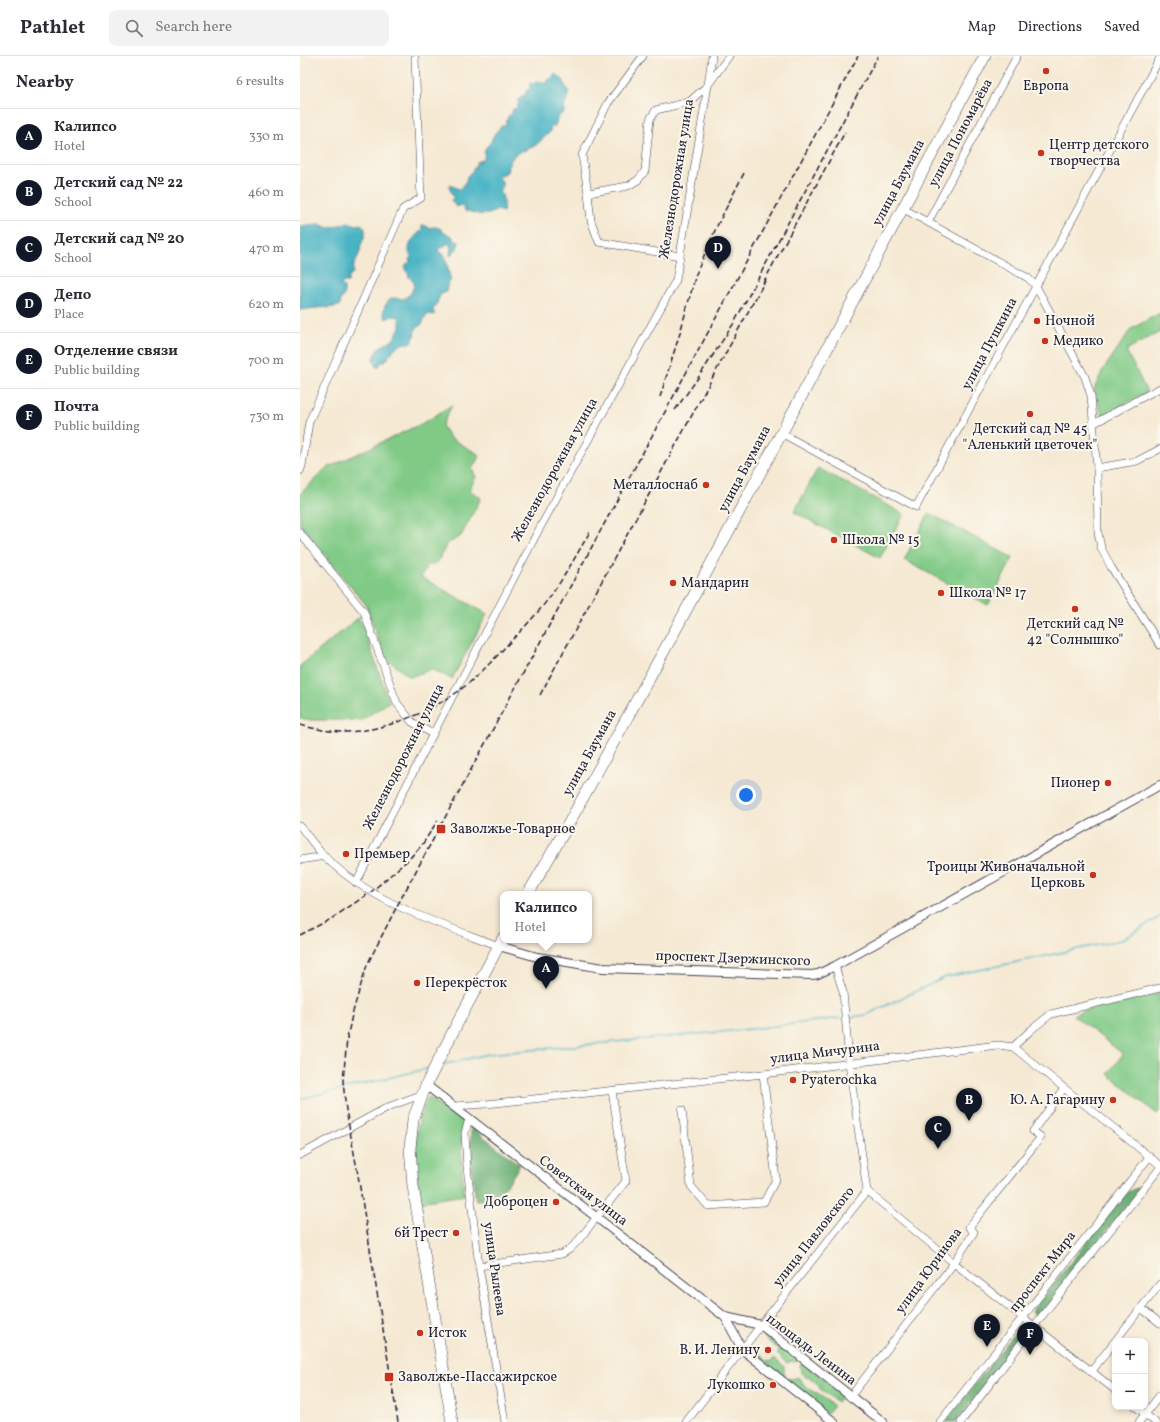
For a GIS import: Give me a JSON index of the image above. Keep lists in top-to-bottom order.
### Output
{
  "streets": {
    "main road": ["улица Баумана"],
    "street": [
      "улица Пономарёва",
      "Железнодорожная улица",
      "улица Пушкина",
      "проспект Дзержинского",
      "улица Мичурина",
      "Советская улица",
      "улица Павловского",
      "улица Рылеева",
      "улица Юринова",
      "проспект Мира",
      "площадь Ленина"
    ]
  },
  "crossings": [
    ["улица Баумана", "улица Пушкина"],
    ["проспект Дзержинского", "улица Павловского"],
    ["улица Мичурина", "Советская улица"],
    ["улица Мичурина", "улица Павловского"],
    ["Советская улица", "улица Рылеева"],
    ["Советская улица", "площадь Ленина"],
    ["улица Павловского", "площадь Ленина"],
    ["улица Юринова", "площадь Ленина"]
  ],
  "places": {
    "other": [
      "Европа",
      "Центр детского творчества",
      "Ночной",
      "Медико",
      "Детский сад № 45 \"Аленький цветочек\"",
      "Металлоснаб",
      "Школа № 15",
      "Мандарин",
      "Школа № 17",
      "Детский сад № 42 \"Солнышко\"",
      "Пионер",
      "Премьер",
      "Троицы Живоначальной Церковь",
      "Перекрёсток",
      "Pyaterochka",
      "Ю. А. Гагарину",
      "Доброцен",
      "6й Трест",
      "Исток",
      "В. И. Ленину",
      "Лукошко"
    ],
    "transit": ["Заволжье-Товарное", "Заволжье-Пассажирское"]
  },
  "page": {
    "header": "Pathlet",
    "search": "Search here",
    "nav": ["Map", "Directions", "Saved"],
    "heading": ["Nearby", "6 results"],
    "list": [
      {
        "mark": "A",
        "name": "Калипсо",
        "note": "Hotel",
        "value": "330 m"
      },
      {
        "mark": "B",
        "name": "Детский сад № 22",
        "note": "School",
        "value": "460 m"
      },
      {
        "mark": "C",
        "name": "Детский сад № 20",
        "note": "School",
        "value": "470 m"
      },
      {
        "mark": "D",
        "name": "Депо",
        "note": "Place",
        "value": "620 m"
      },
      {
        "mark": "E",
        "name": "Отделение связи",
        "note": "Public building",
        "value": "700 m"
      },
      {
        "mark": "F",
        "name": "Почта",
        "note": "Public building",
        "value": "730 m"
      }
    ],
    "pins": [
      "D",
      "A",
      "B",
      "C",
      "E",
      "F"
    ],
    "popup": ["Калипсо", "Hotel"],
    "map_buttons": ["+", "−"]
  }
}
